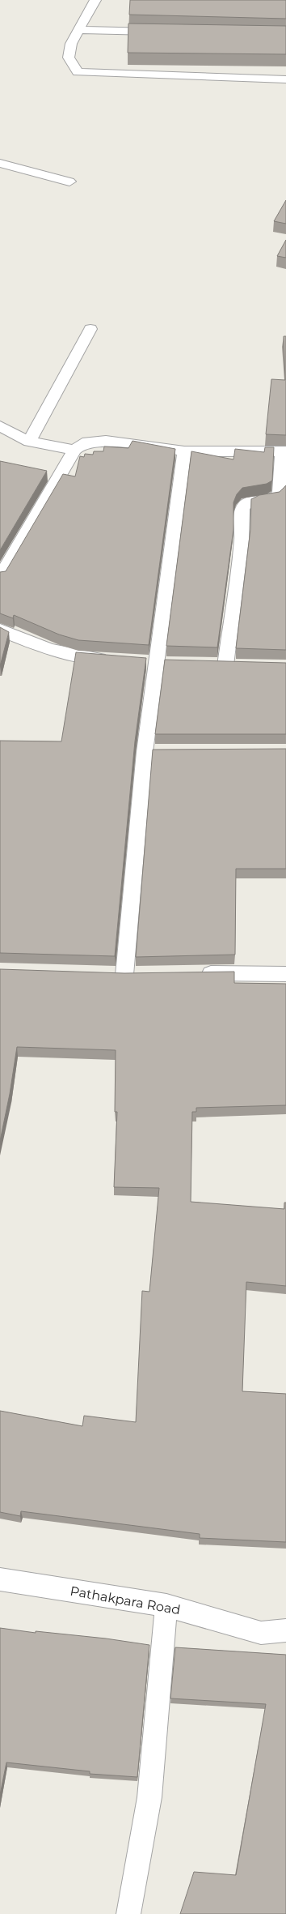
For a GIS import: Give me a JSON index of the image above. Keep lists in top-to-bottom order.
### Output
{
  "streets": {
    "street": ["Pathakpara Road"]
  }
}
